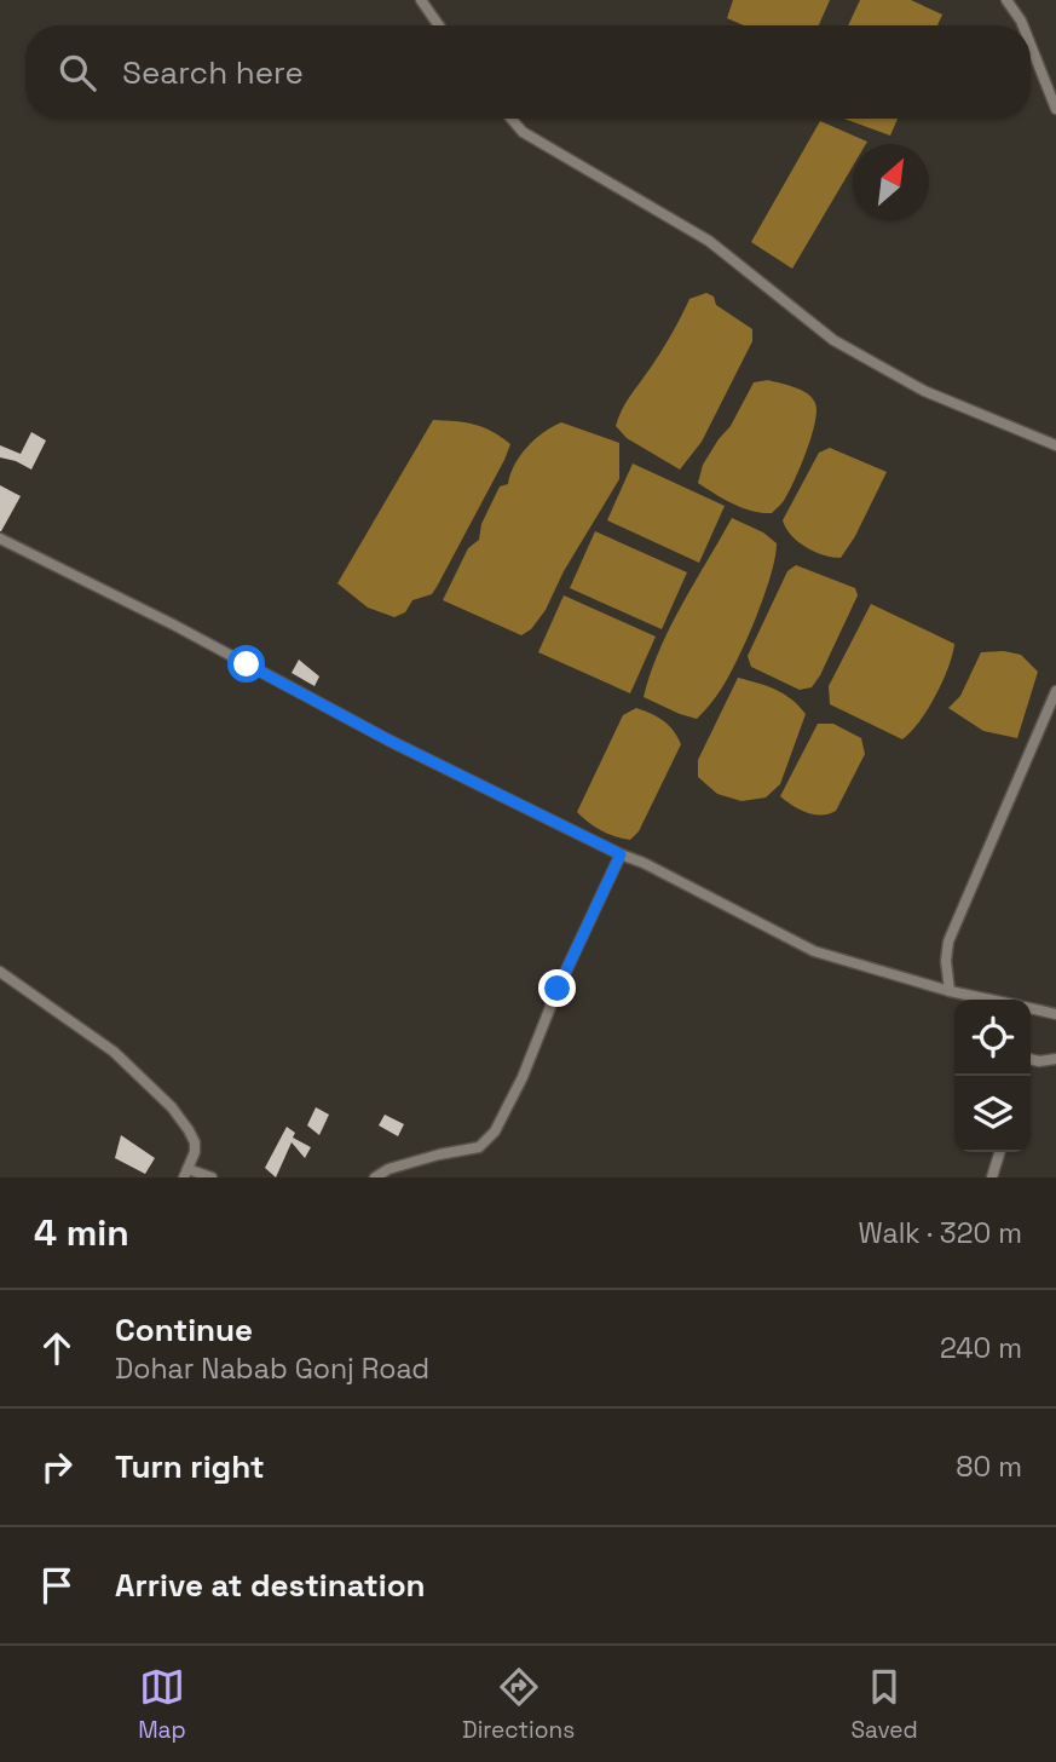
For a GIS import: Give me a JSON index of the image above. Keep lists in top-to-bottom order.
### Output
{
  "north": "top right",
  "page": {
    "search": "Search here",
    "heading": ["4 min", "Walk · 320 m"],
    "list": [
      ["Continue", "Dohar Nabab Gonj Road", "240 m"],
      ["Turn right", "80 m"],
      "Arrive at destination"
    ],
    "nav": ["Map", "Directions", "Saved"]
  }
}
